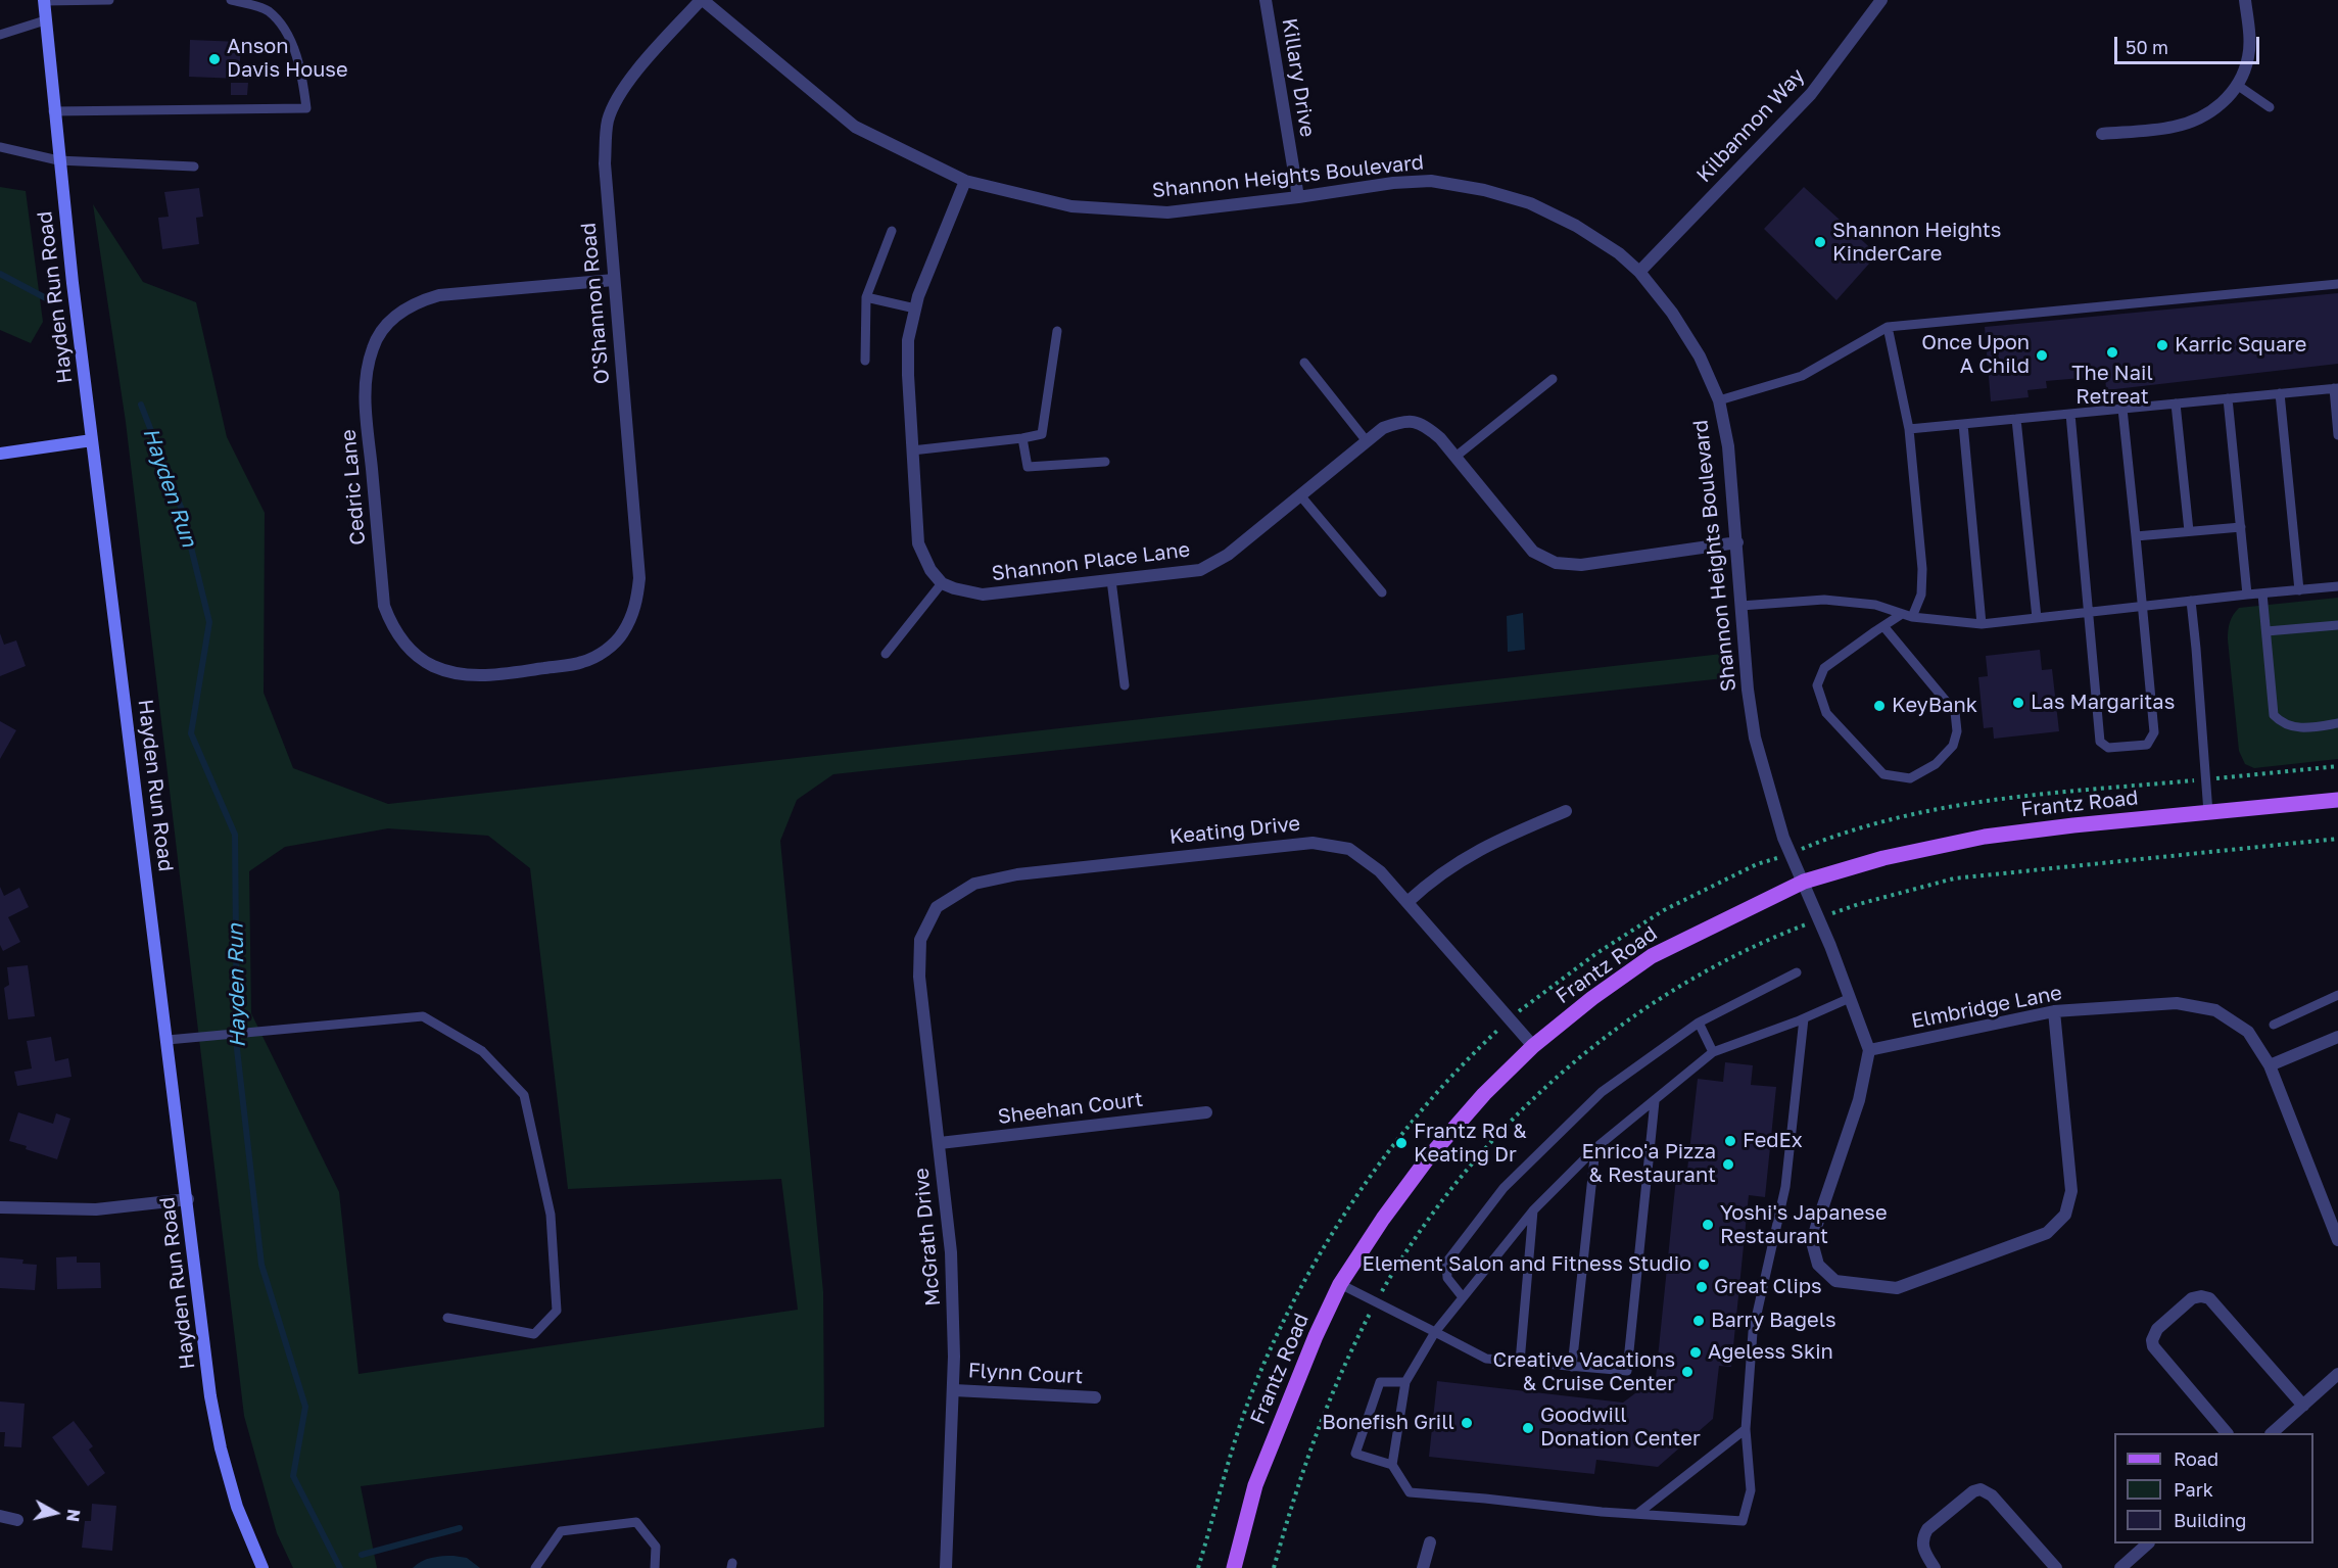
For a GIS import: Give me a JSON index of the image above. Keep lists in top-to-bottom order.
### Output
{
  "streets": {
    "main road": ["Hayden Run Road", "Frantz Road"],
    "street": [
      "Killary Drive",
      "Kilbannon Way",
      "Shannon Heights Boulevard",
      "O'Shannon Road",
      "Cedric Lane",
      "Shannon Place Lane",
      "Keating Drive",
      "Elmbridge Lane",
      "Sheehan Court",
      "McGrath Drive",
      "Flynn Court"
    ]
  },
  "crossings": [
    ["Killary Drive", "Shannon Heights Boulevard"],
    ["Kilbannon Way", "Shannon Heights Boulevard"],
    ["Shannon Heights Boulevard", "O'Shannon Road"],
    ["Shannon Heights Boulevard", "Shannon Place Lane"],
    ["Shannon Heights Boulevard", "Frantz Road"],
    ["O'Shannon Road", "Cedric Lane"],
    ["Frantz Road", "Keating Drive"],
    ["Keating Drive", "McGrath Drive"],
    ["Sheehan Court", "McGrath Drive"],
    ["McGrath Drive", "Flynn Court"]
  ],
  "water": ["Hayden Run"],
  "places": [
    "Anson Davis House",
    "Shannon Heights KinderCare",
    "Karric Square",
    "The Nail Retreat",
    "Once Upon A Child",
    "Las Margaritas",
    "KeyBank",
    "FedEx",
    "Frantz Rd & Keating Dr",
    "Enrico'a Pizza & Restaurant",
    "Yoshi's Japanese Restaurant",
    "Element Salon and Fitness Studio",
    "Great Clips",
    "Barry Bagels",
    "Ageless Skin",
    "Creative Vacations & Cruise Center",
    "Bonefish Grill",
    "Goodwill Donation Center"
  ],
  "legend": ["Road", "Park", "Building"],
  "scale_bar": "50 m",
  "north": "right"
}
